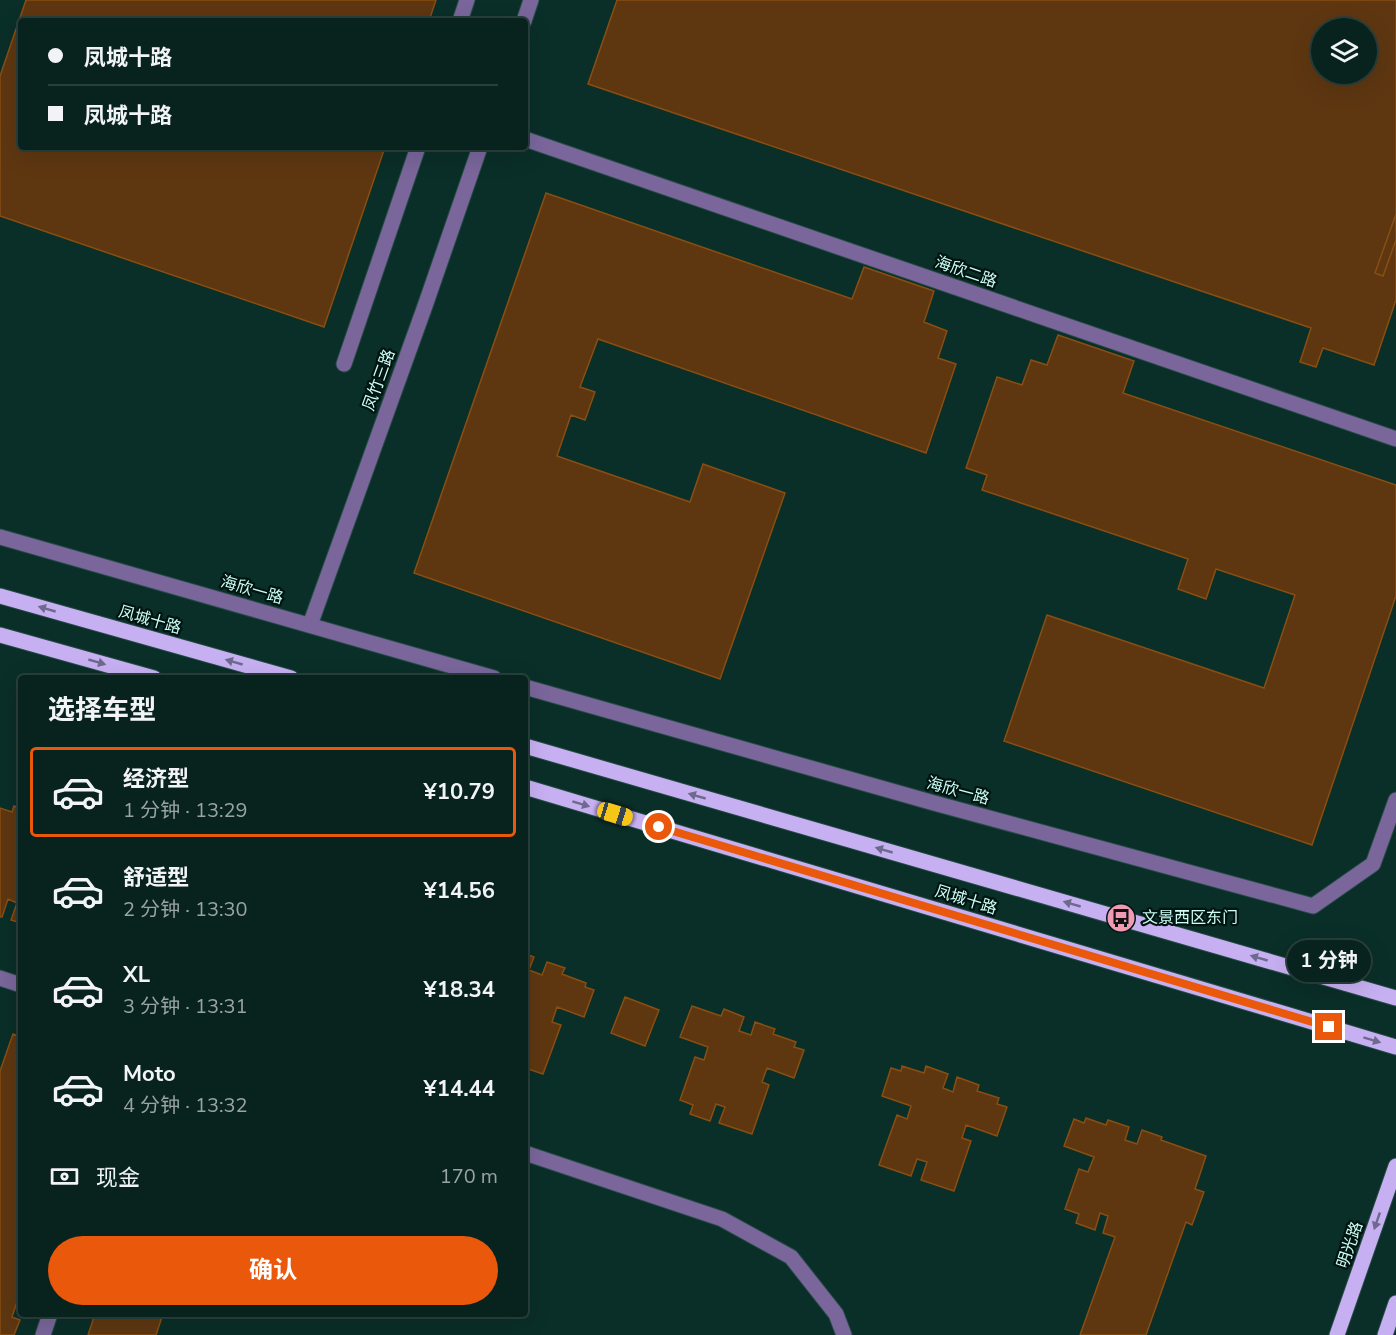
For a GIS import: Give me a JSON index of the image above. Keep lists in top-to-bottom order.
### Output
{
  "streets": {
    "main road": ["凤城十路", "明光路"],
    "street": ["海欣二路", "凤竹三路", "海欣一路"]
  },
  "crossings": [
    ["凤竹三路", "海欣一路"]
  ],
  "one_way": ["明光路"],
  "places": {
    "bus stop": ["文景西区东门"]
  },
  "page": {
    "banner": ["凤城十路", "凤城十路"],
    "heading": "选择车型",
    "list": [
      {
        "name": "经济型",
        "note": "1 分钟 · 13:29",
        "value": "¥10.79"
      },
      {
        "name": "舒适型",
        "note": "2 分钟 · 13:30",
        "value": "¥14.56"
      },
      {
        "name": "XL",
        "note": "3 分钟 · 13:31",
        "value": "¥18.34"
      },
      {
        "name": "Moto",
        "note": "4 分钟 · 13:32",
        "value": "¥14.44"
      }
    ],
    "bubble": "1 分钟",
    "pay": ["现金", "170 m"],
    "buttons": "确认"
  }
}
